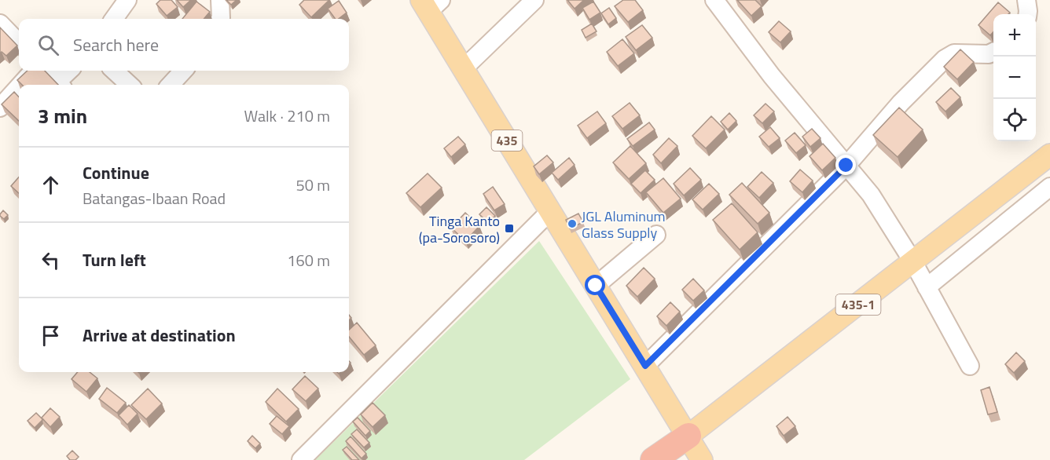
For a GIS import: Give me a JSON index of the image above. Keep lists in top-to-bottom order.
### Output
{
  "streets": {
    "main road": ["435", "435-1"]
  },
  "crossings": [
    ["435", "435-1"]
  ],
  "places": {
    "other": ["JGL Aluminum Glass Supply"],
    "transit": ["Tinga Kanto (pa-Sorosoro)"]
  },
  "page": {
    "map_buttons": ["+", "−"],
    "search": "Search here",
    "heading": ["3 min", "Walk · 210 m"],
    "list": [
      ["Continue", "Batangas-Ibaan Road", "50 m"],
      ["Turn left", "160 m"],
      "Arrive at destination"
    ]
  }
}
